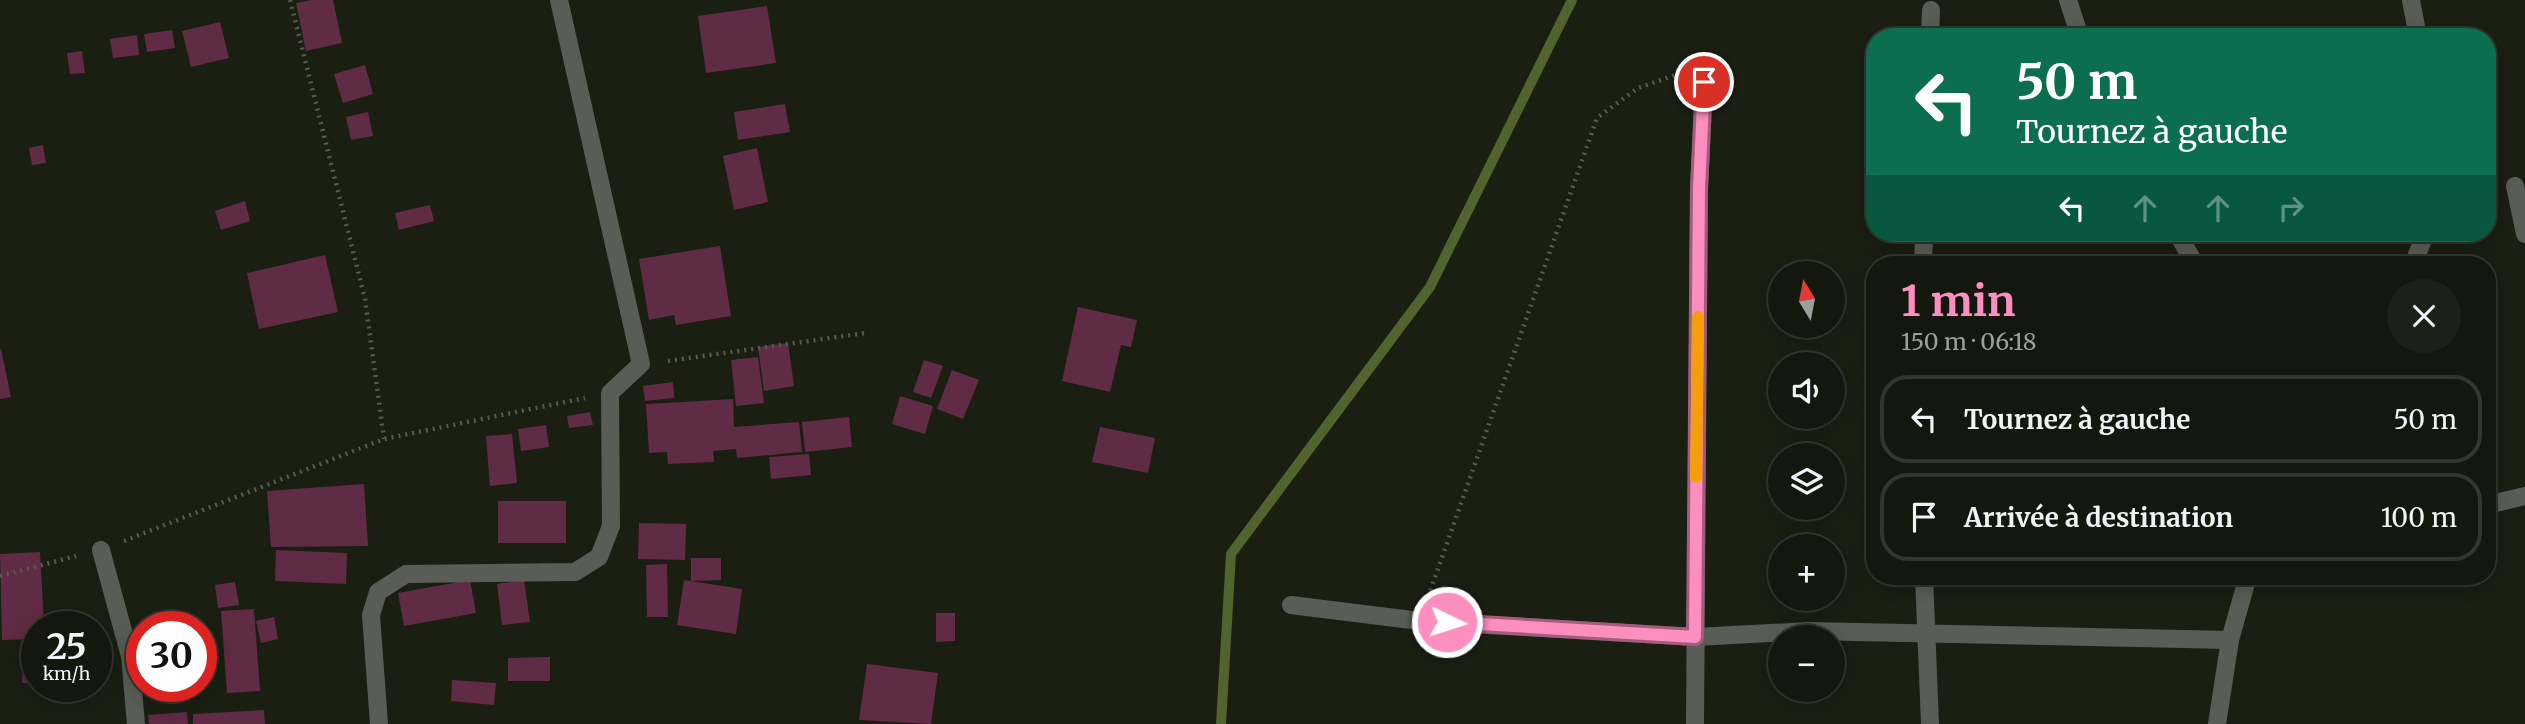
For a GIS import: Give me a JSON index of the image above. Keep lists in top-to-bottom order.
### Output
{
  "north": "top",
  "page": {
    "turn": ["50 m", "Tournez à gauche"],
    "heading": ["1 min", "150 m · 06:18"],
    "map_buttons": ["+", "−"],
    "list": [
      {
        "name": "Tournez à gauche",
        "value": "50 m"
      },
      {
        "name": "Arrivée à destination",
        "value": "100 m"
      }
    ],
    "speed": "25 km/h",
    "limit": "30"
  }
}
